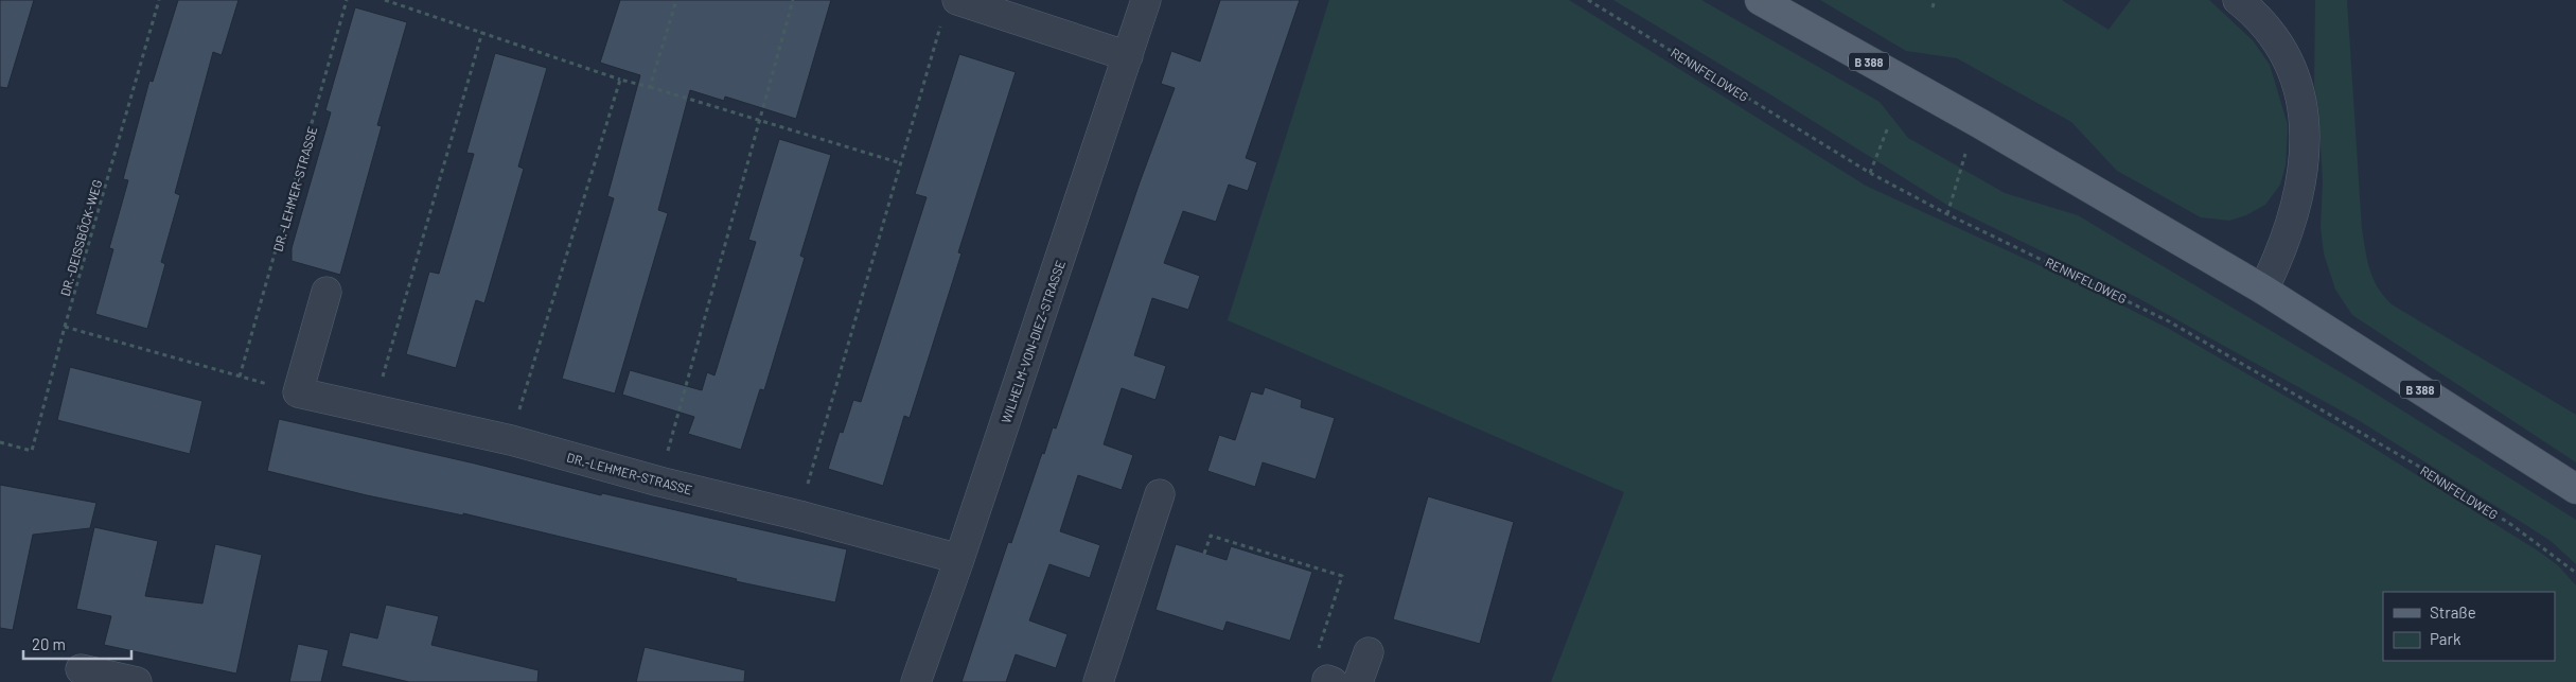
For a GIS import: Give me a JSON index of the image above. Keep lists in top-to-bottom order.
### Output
{
  "streets": {
    "main road": ["B 388"],
    "street": ["DR.-LEHMER-STRASSE", "WILHELM-VON-DIEZ-STRASSE"],
    "path": ["RENNFELDWEG", "DR.-DEISSBÖCK-WEG"]
  },
  "crossings": [
    ["DR.-LEHMER-STRASSE", "WILHELM-VON-DIEZ-STRASSE"]
  ],
  "legend": ["Straße", "Park"],
  "scale_bar": "20 m"
}
